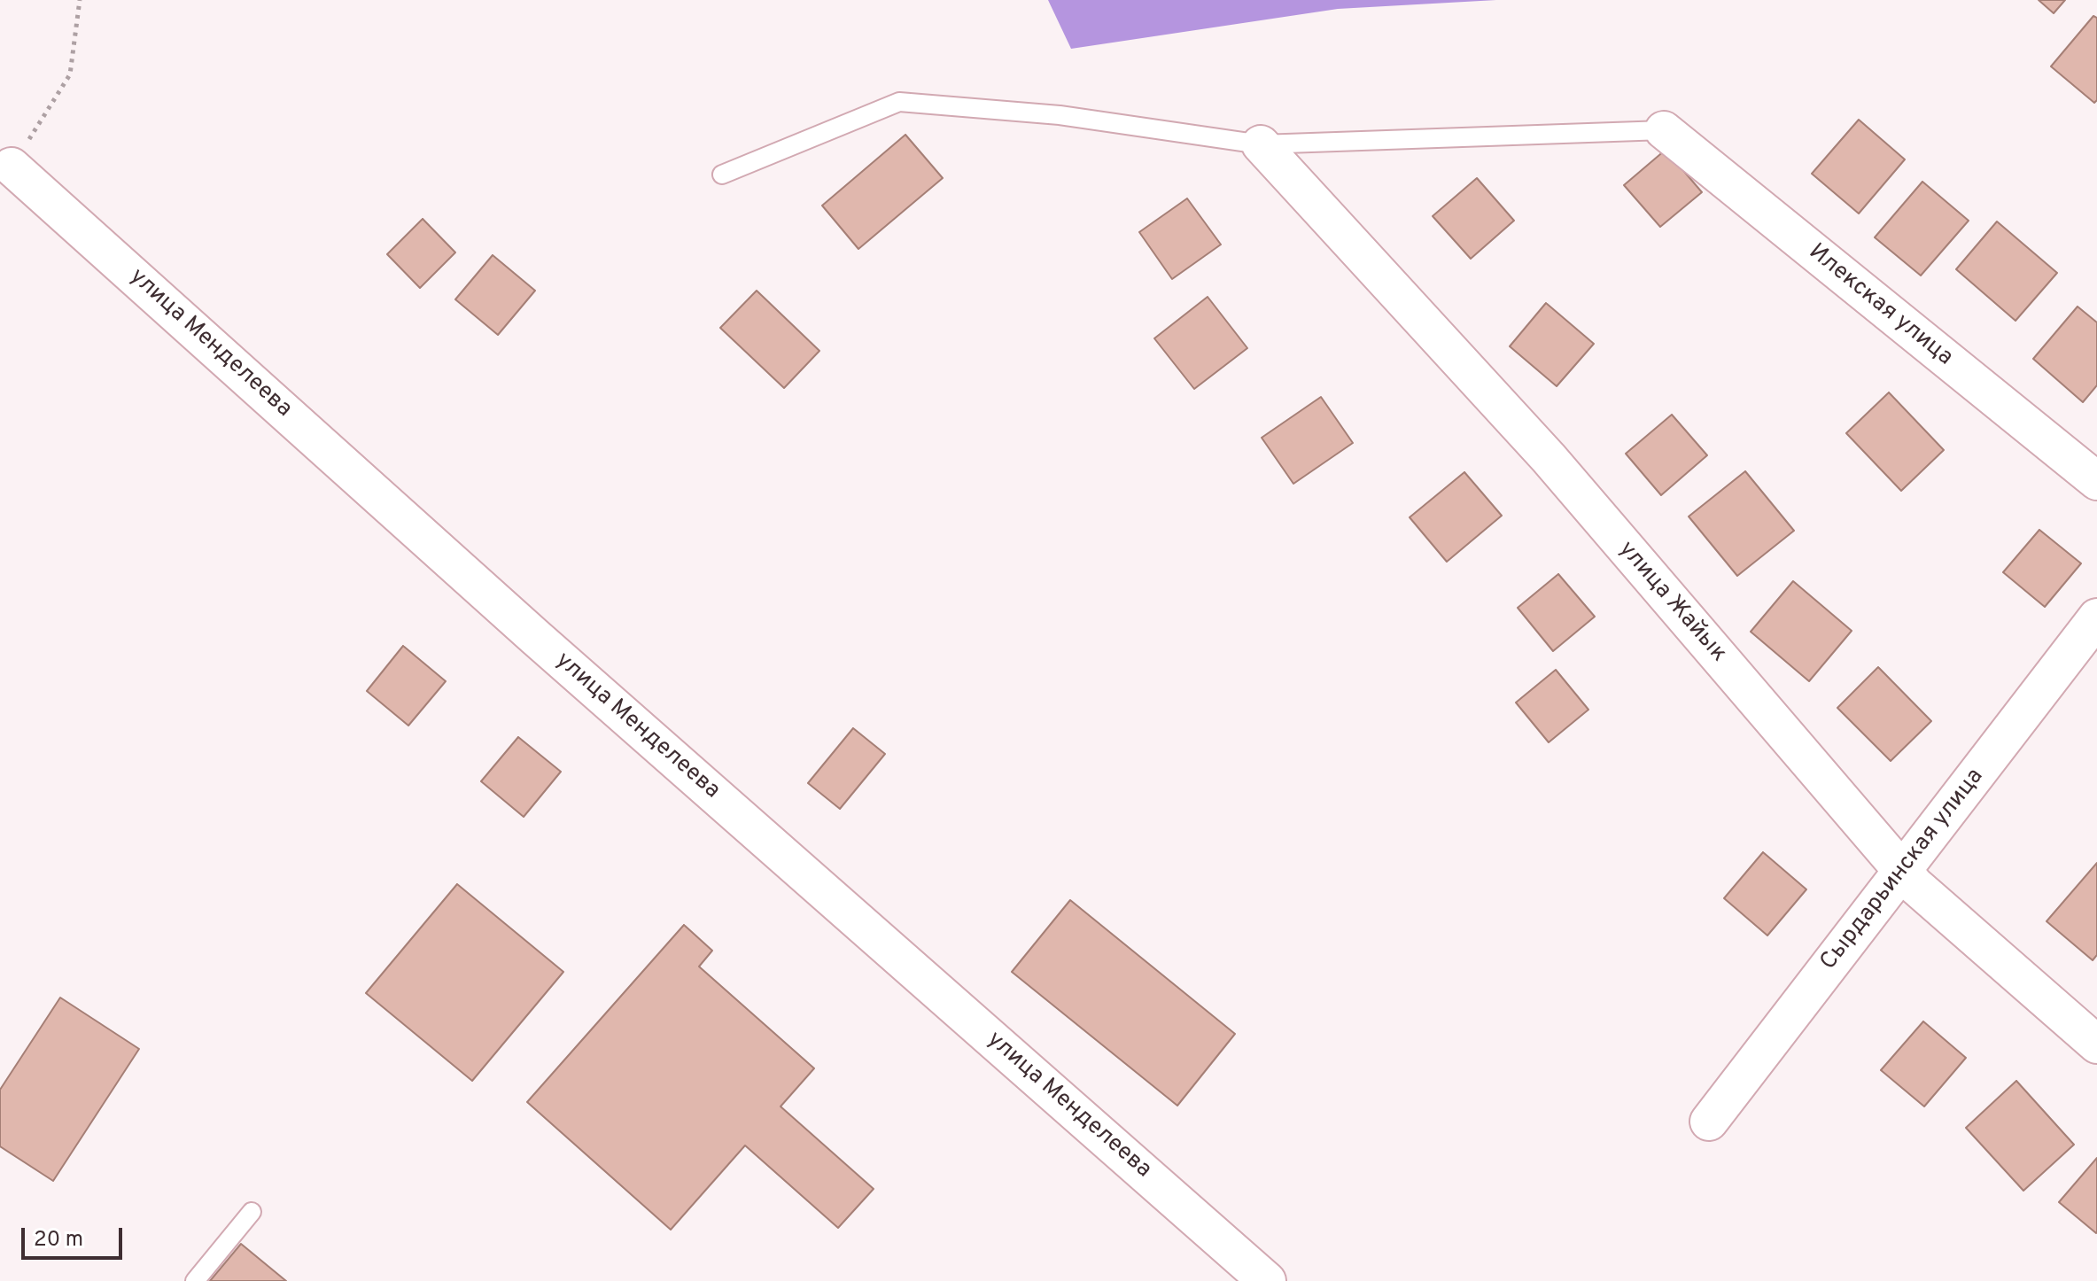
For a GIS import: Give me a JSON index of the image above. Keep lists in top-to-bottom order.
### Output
{
  "streets": {
    "street": [
      "Илекская улица",
      "улица Менделеева",
      "улица Жайык",
      "Сырдарьинская улица"
    ]
  },
  "crossings": [
    ["улица Жайык", "Сырдарьинская улица"]
  ],
  "scale_bar": "20 m"
}
